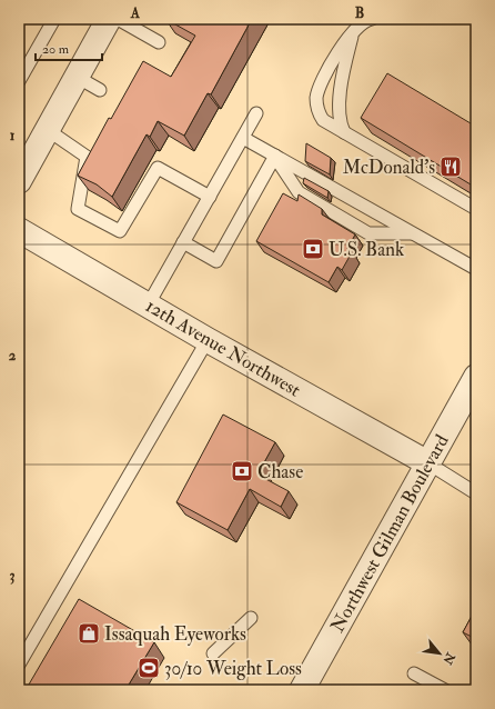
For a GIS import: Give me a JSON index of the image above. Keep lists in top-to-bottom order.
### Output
{
  "streets": {
    "street": ["12th Avenue Northwest", "Northwest Gilman Boulevard"]
  },
  "crossings": [
    ["12th Avenue Northwest", "Northwest Gilman Boulevard"]
  ],
  "places": {
    "restaurant": ["McDonald's"],
    "bank": ["U.S. Bank", "Chase"],
    "shop": ["Issaquah Eyeworks"],
    "sports": ["30/10 Weight Loss"]
  },
  "scale_bar": "20 m",
  "north": "bottom right",
  "grid": {
    "columns": ["A", "B"],
    "rows": ["1", "2", "3"]
  }
}
